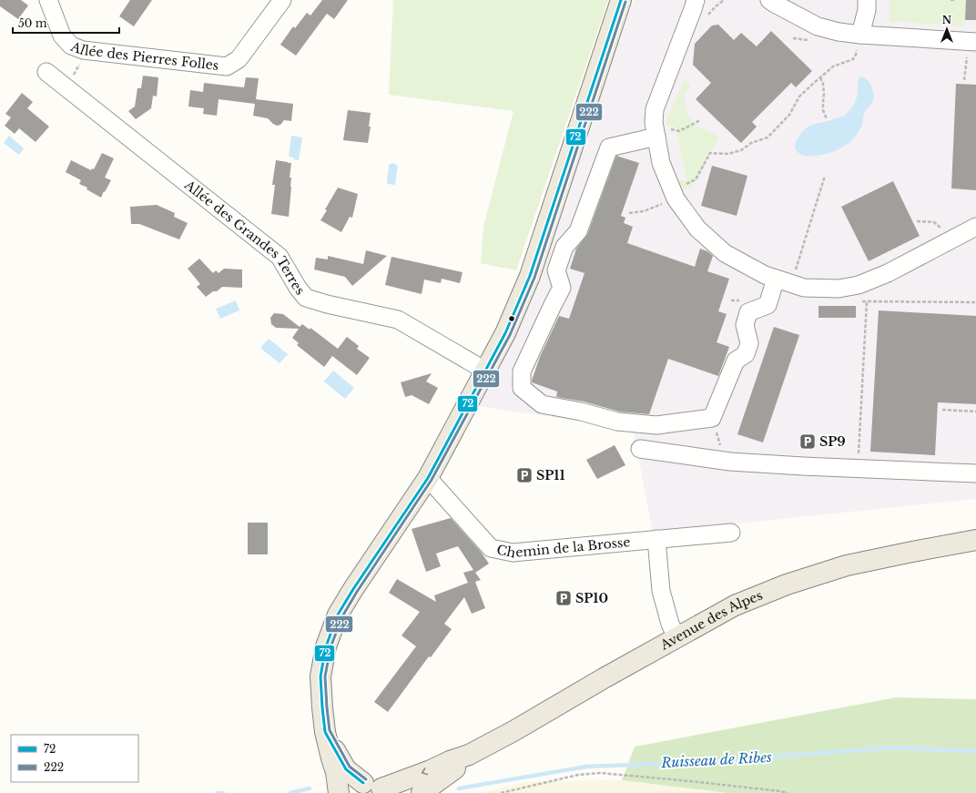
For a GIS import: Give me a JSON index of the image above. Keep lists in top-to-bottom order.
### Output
{
  "streets": {
    "main road": ["Avenue des Alpes"],
    "street": ["Allée des Pierres Folles", "Allée des Grandes Terres", "Chemin de la Brosse"]
  },
  "water": ["Ruisseau de Ribes"],
  "places": {
    "parking": ["SP9", "SP11", "SP10"]
  },
  "lines": ["transit line 72", "transit line 222"],
  "legend": ["72", "222"],
  "scale_bar": "50 m",
  "north": "top"
}
